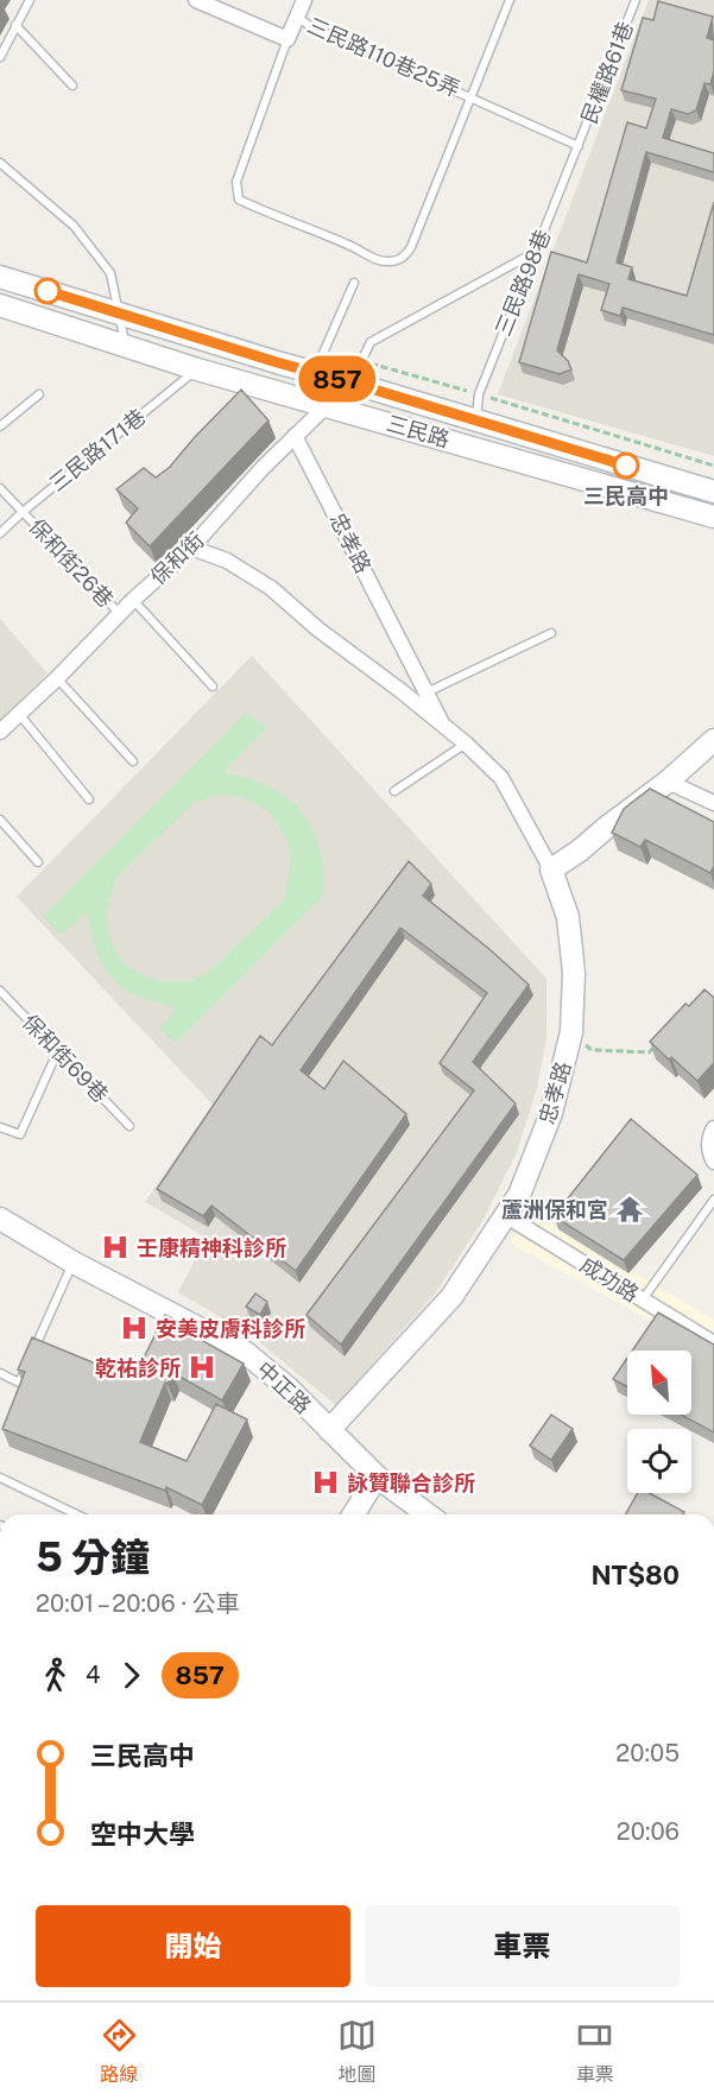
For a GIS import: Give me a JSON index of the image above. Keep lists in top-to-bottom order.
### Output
{
  "streets": {
    "main road": ["三民路", "忠孝路", "中正路"],
    "street": ["保和街", "成功路"],
    "lane": [
      "三民路110巷25弄",
      "民權路61巷",
      "三民路98巷",
      "三民路171巷",
      "保和街26巷",
      "保和街69巷"
    ]
  },
  "crossings": [
    ["三民路110巷25弄", "民權路61巷"],
    ["三民路110巷25弄", "三民路98巷"],
    ["民權路61巷", "三民路98巷"],
    ["三民路98巷", "三民路"],
    ["三民路", "三民路171巷"],
    ["三民路", "保和街"],
    ["三民路171巷", "保和街26巷"],
    ["忠孝路", "保和街"],
    ["忠孝路", "成功路"],
    ["忠孝路", "中正路"],
    ["保和街", "保和街26巷"]
  ],
  "places": {
    "other": ["三民高中"],
    "temple": ["蘆洲保和宮"],
    "hospital": [
      "壬康精神科診所",
      "安美皮膚科診所",
      "乾祐診所",
      "詠贊聯合診所"
    ]
  },
  "lines": ["bus line 857"],
  "north": "top left",
  "page": {
    "on_map": "857",
    "heading": ["5 分鐘", "20:01 – 20:06 · 公車", "NT$80"],
    "legs": ["4", "857"],
    "list": [
      {
        "name": "三民高中",
        "value": "20:05"
      },
      {
        "name": "空中大學",
        "value": "20:06"
      }
    ],
    "buttons": ["開始", "車票"],
    "tabs": ["路線", "地圖", "車票"]
  }
}
